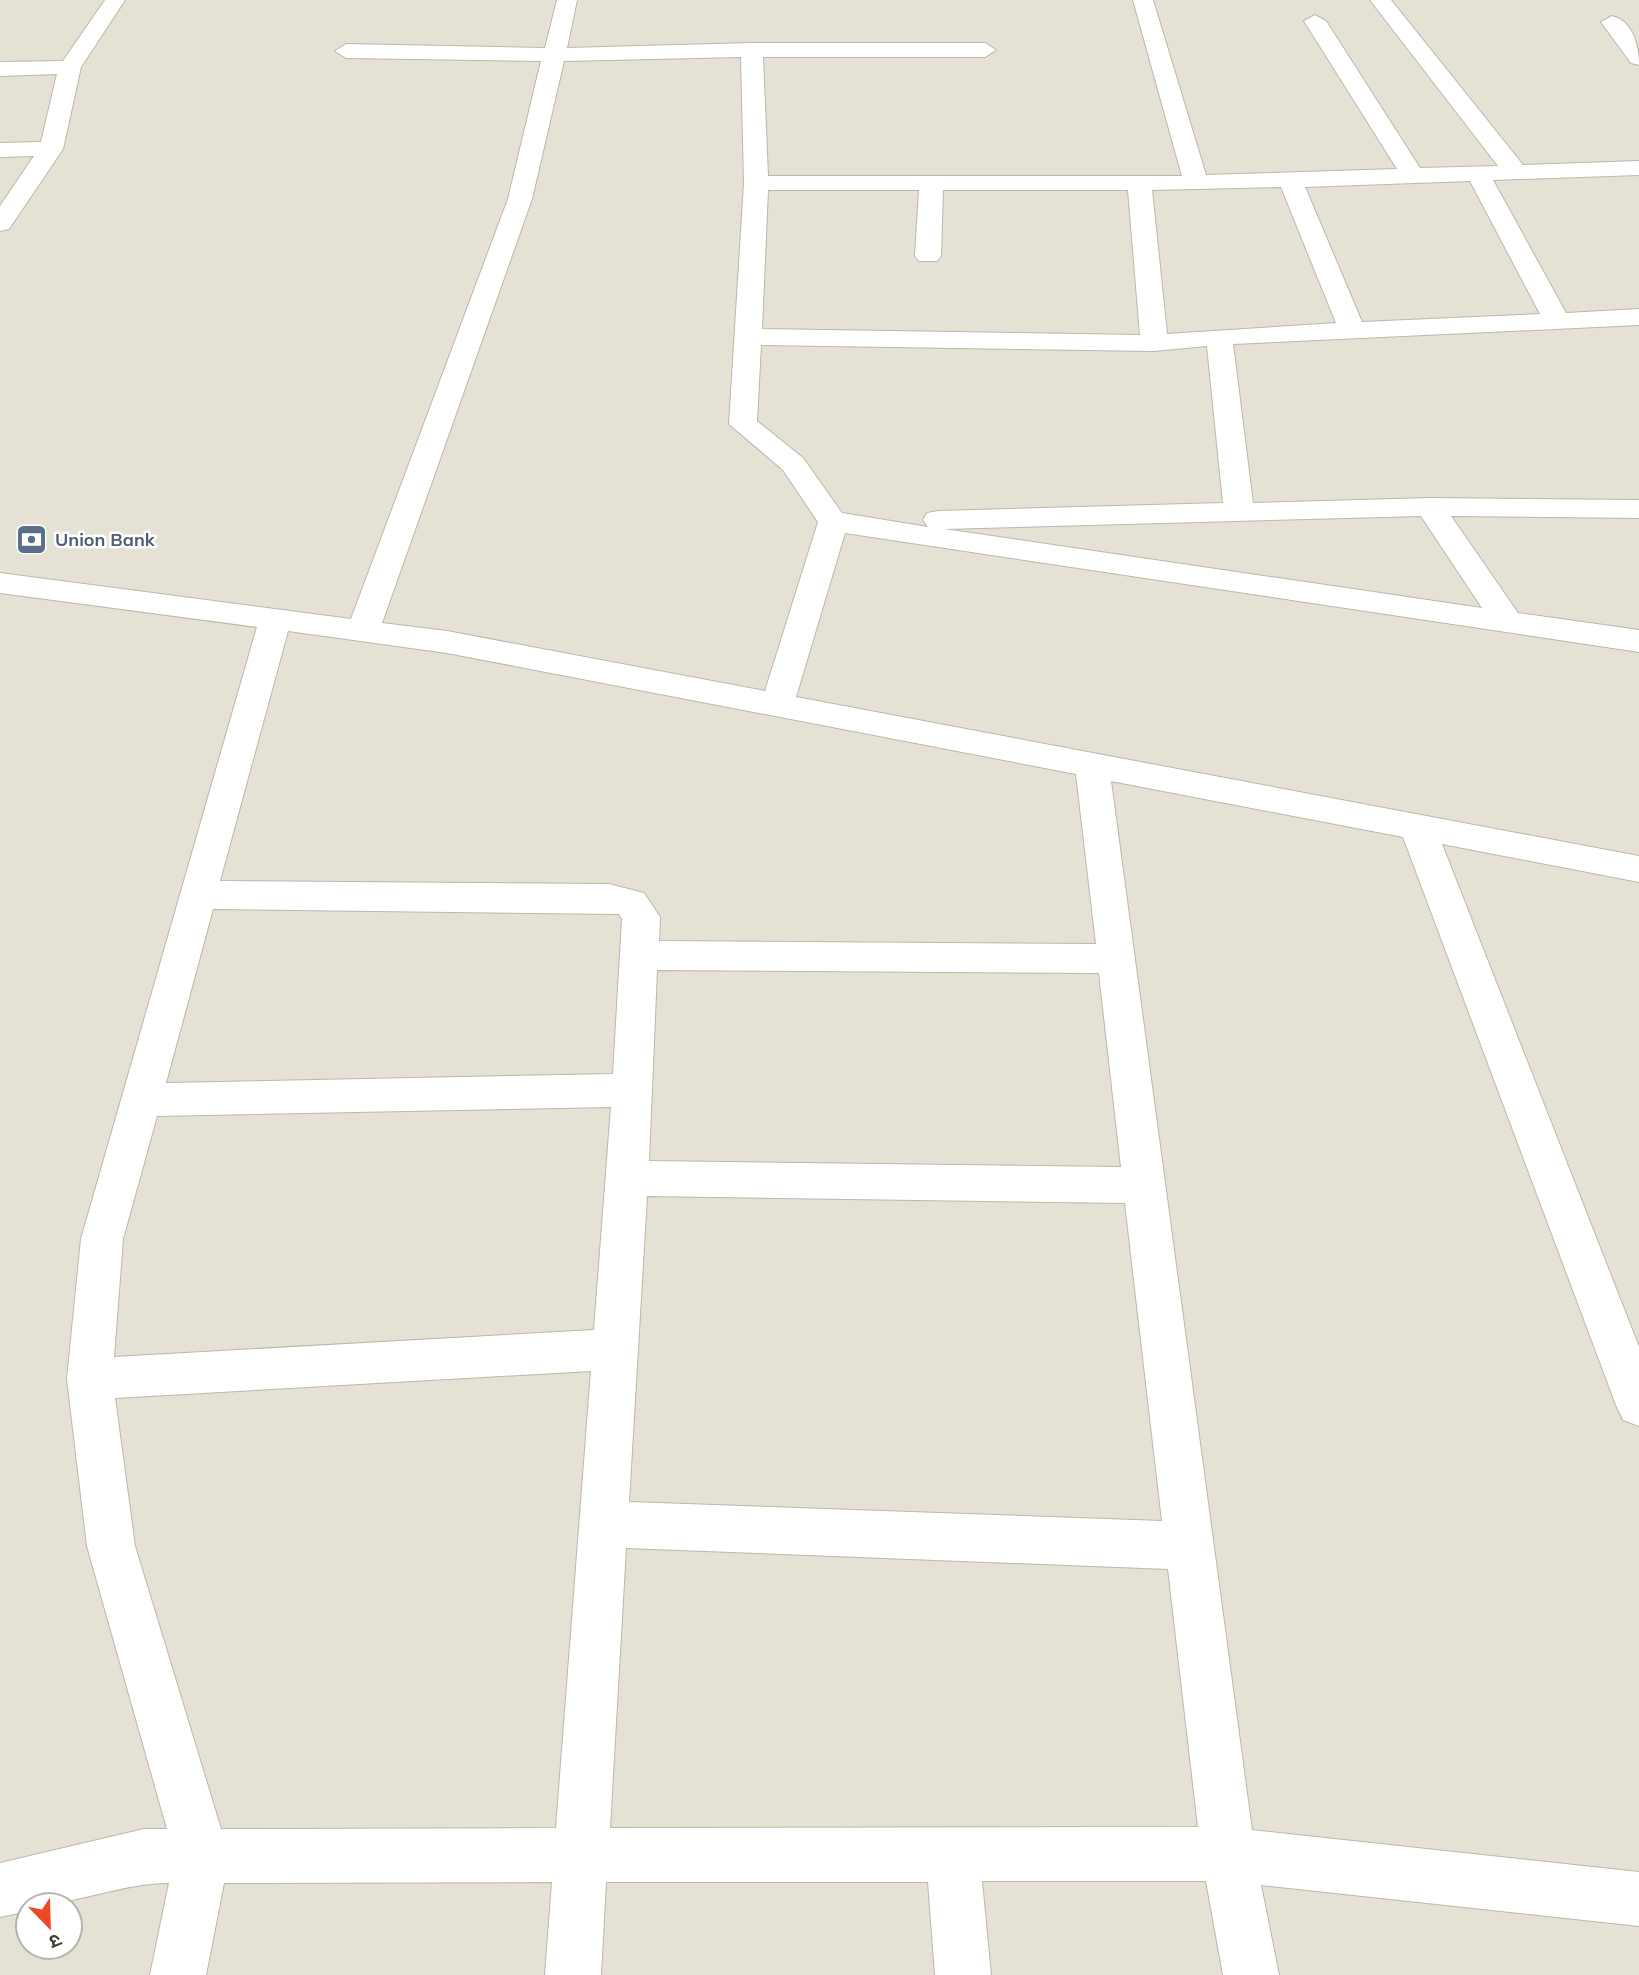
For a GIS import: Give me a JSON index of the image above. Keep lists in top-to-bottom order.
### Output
{
  "places": {
    "bank": ["Union Bank"]
  },
  "north": "bottom right"
}
